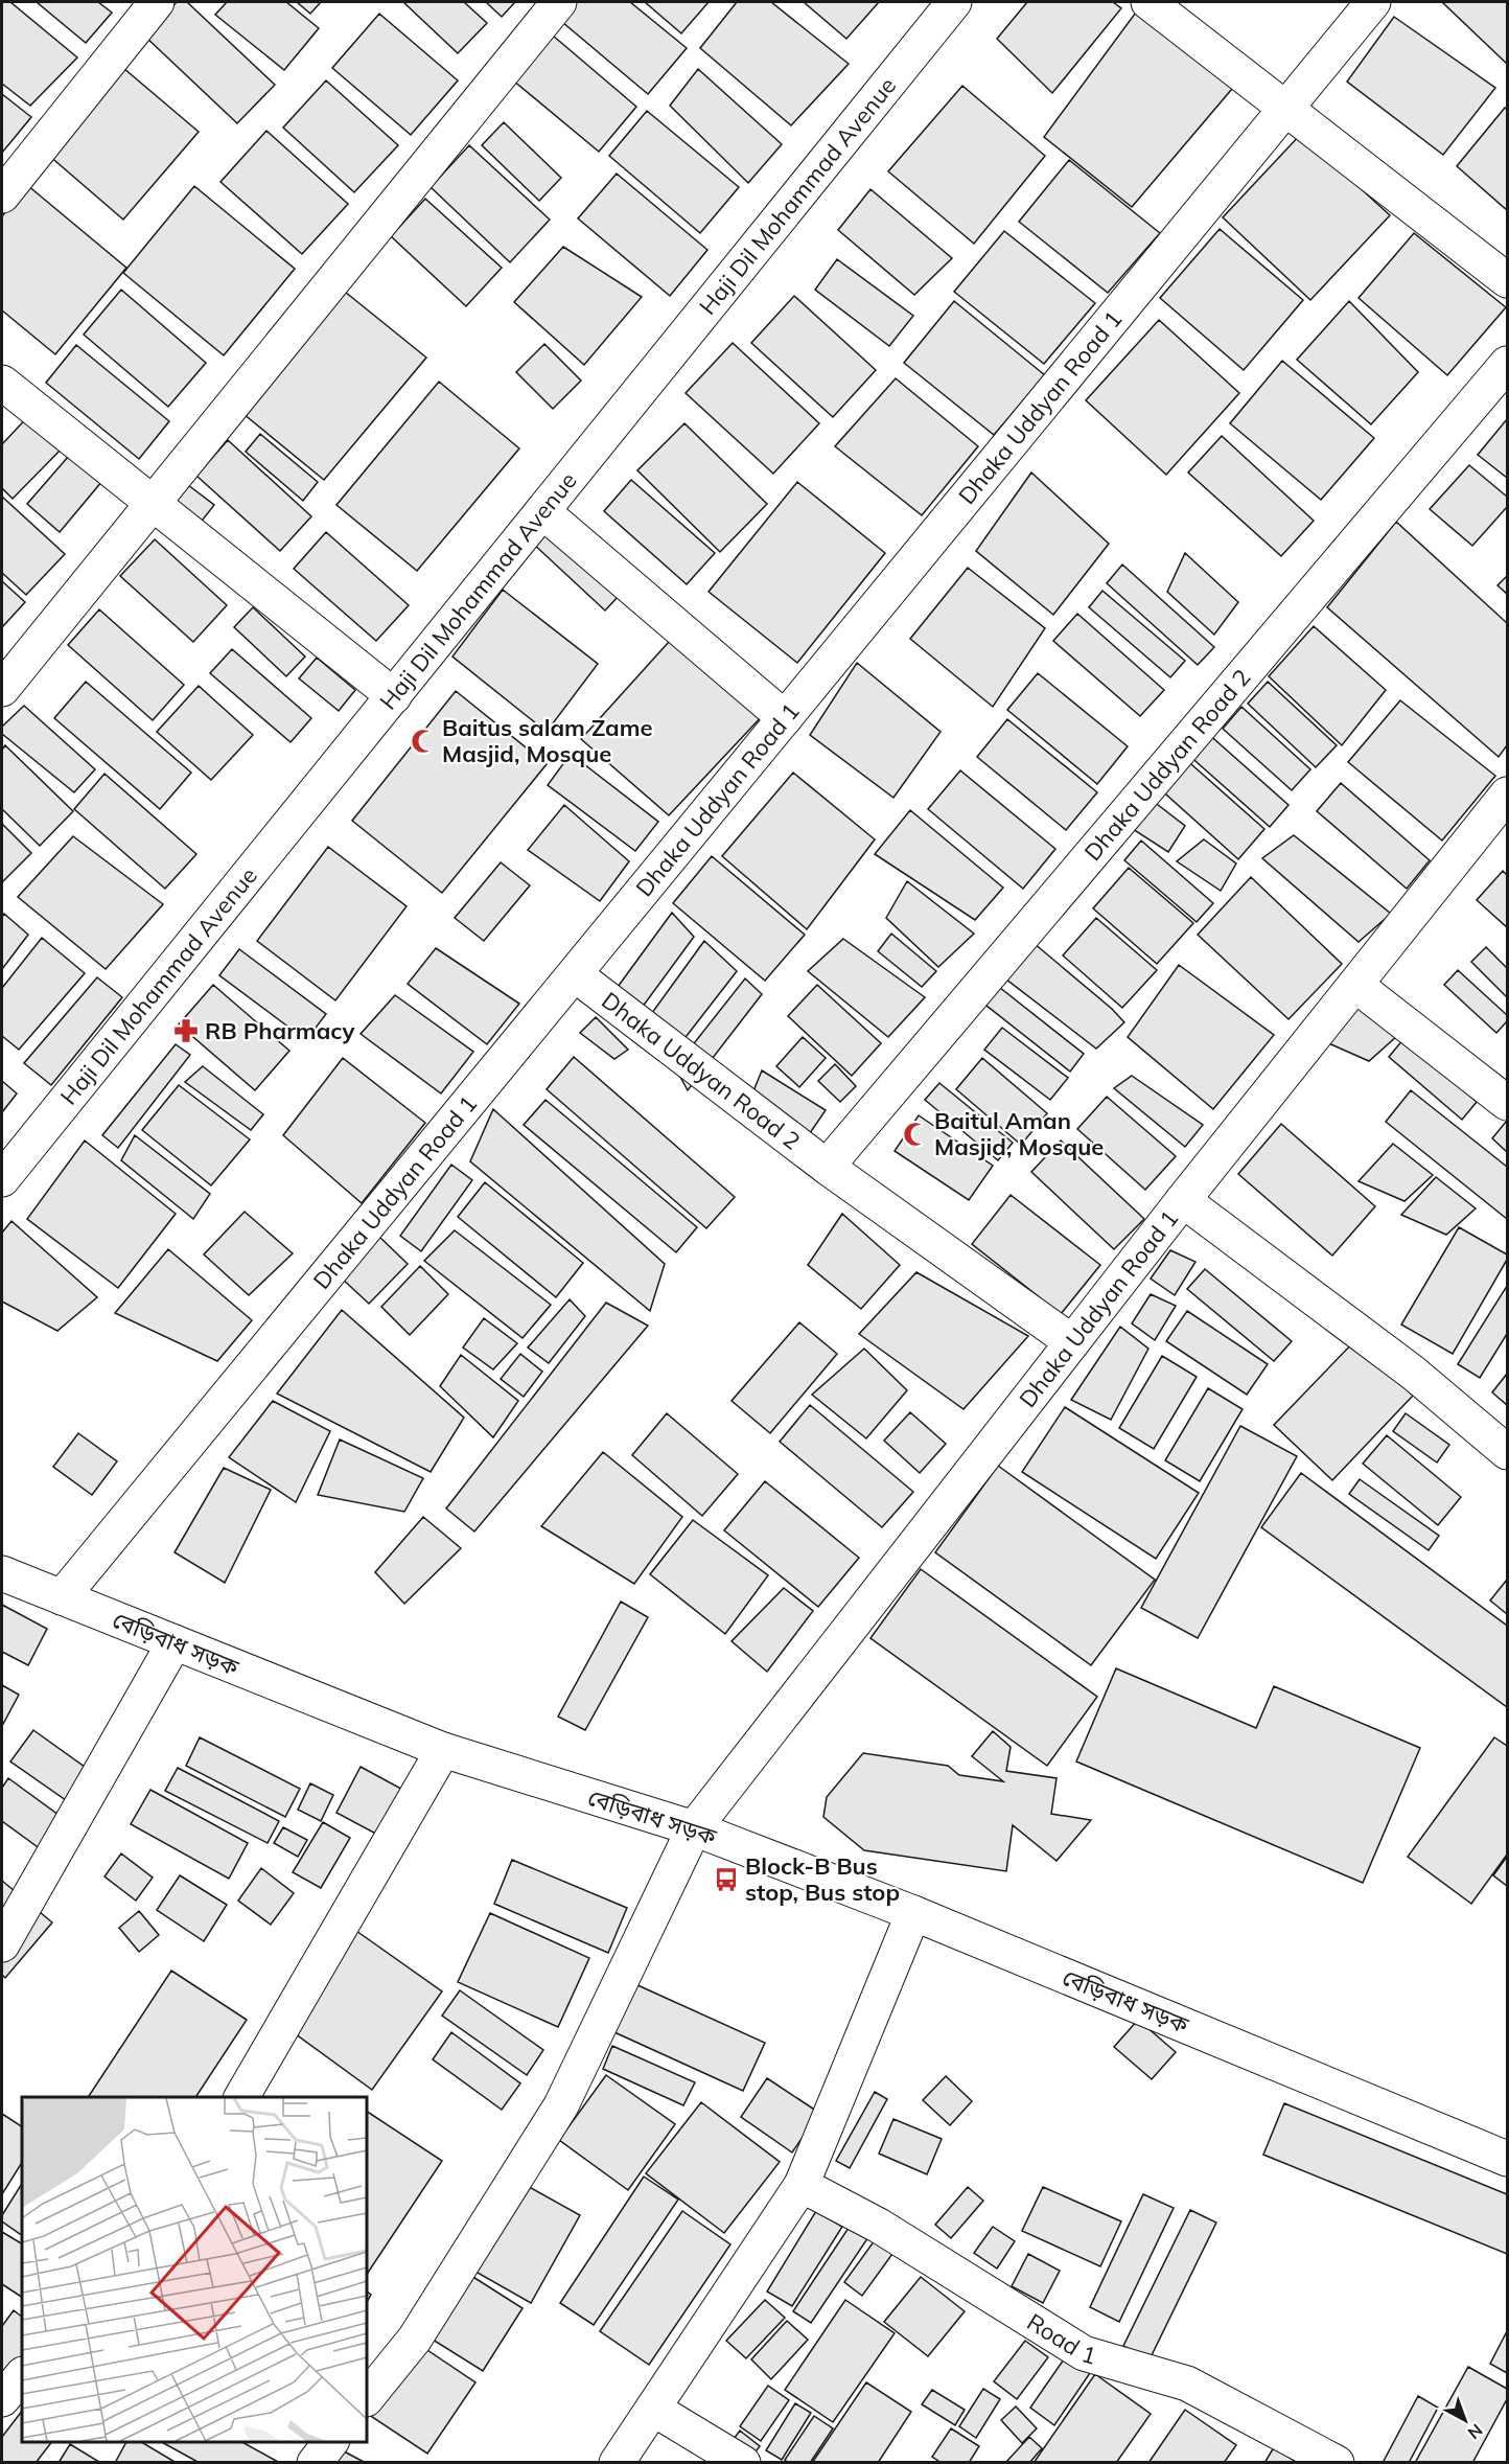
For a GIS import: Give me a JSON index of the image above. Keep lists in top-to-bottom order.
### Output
{
  "streets": {
    "main road": [
      "Haji Dil Mohammad Avenue",
      "Dhaka Uddyan Road 1",
      "Dhaka Uddyan Road 2",
      "বেড়িবাধ সড়ক",
      "Road 1"
    ]
  },
  "crossings": [
    ["Dhaka Uddyan Road 1", "Dhaka Uddyan Road 2"],
    ["Dhaka Uddyan Road 1", "বেড়িবাধ সড়ক"]
  ],
  "places": {
    "mosque": ["Baitus salam Zame Masjid, Mosque", "Baitul Aman Masjid, Mosque"],
    "pharmacy": ["RB Pharmacy"],
    "bus stop": ["Block-B Bus stop, Bus stop"]
  },
  "north": "bottom right"
}
